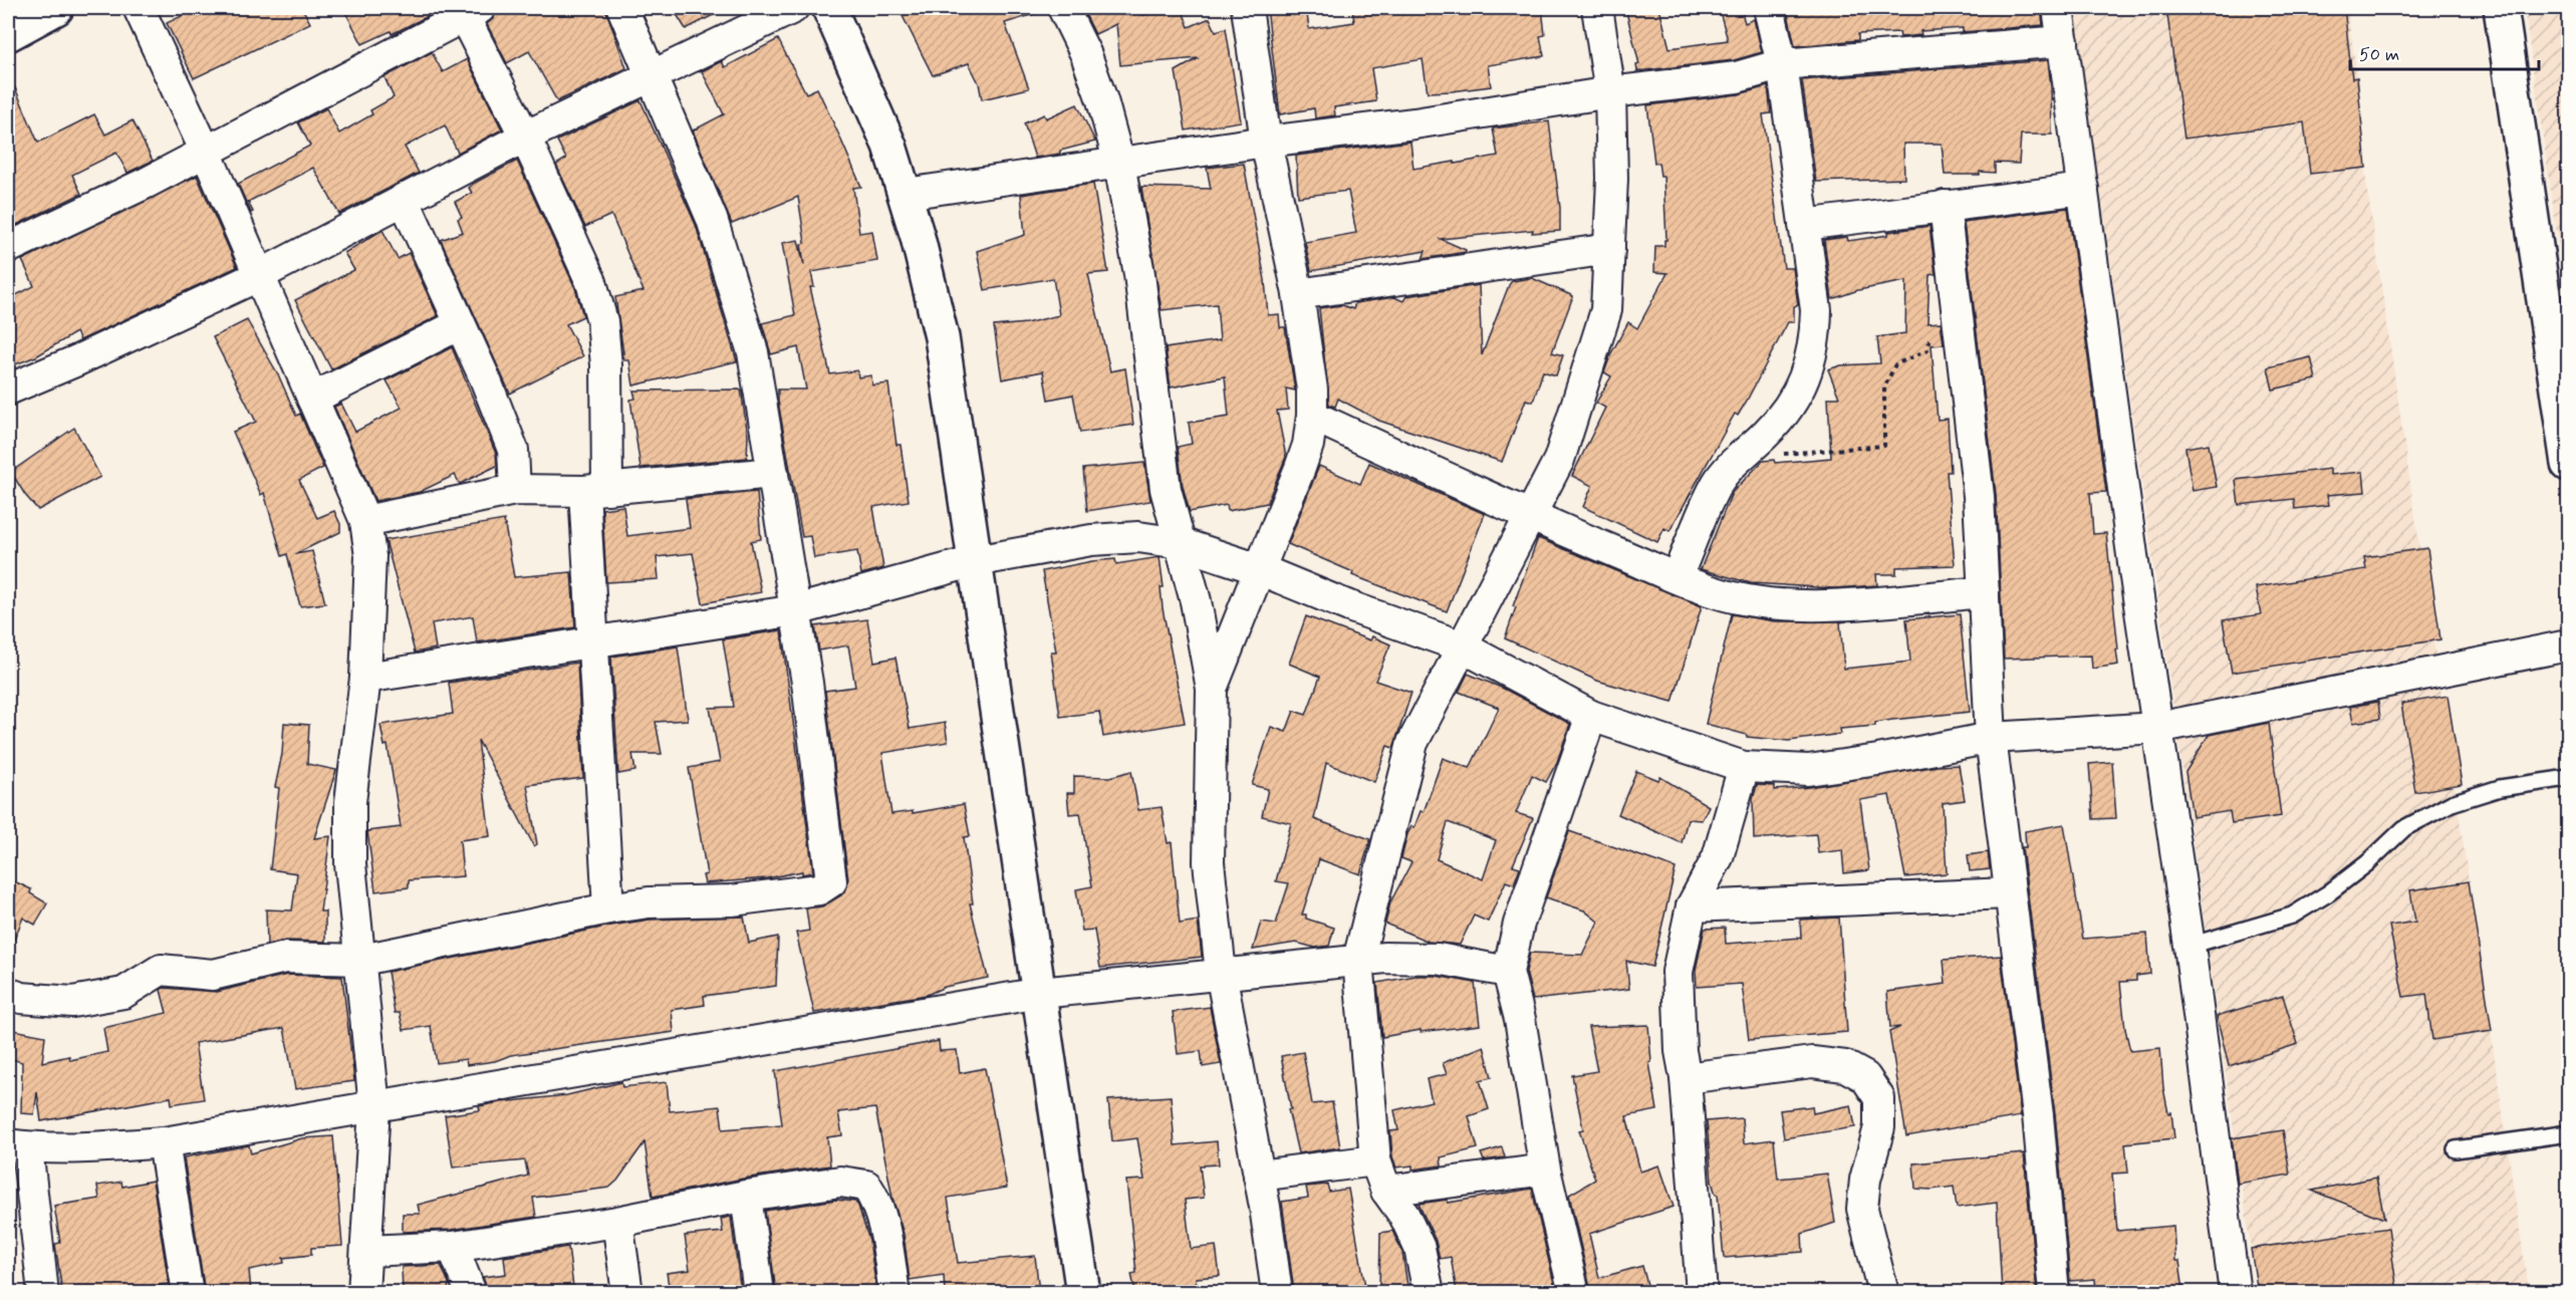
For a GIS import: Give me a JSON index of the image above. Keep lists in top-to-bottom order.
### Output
{
  "scale_bar": "50 m"
}
